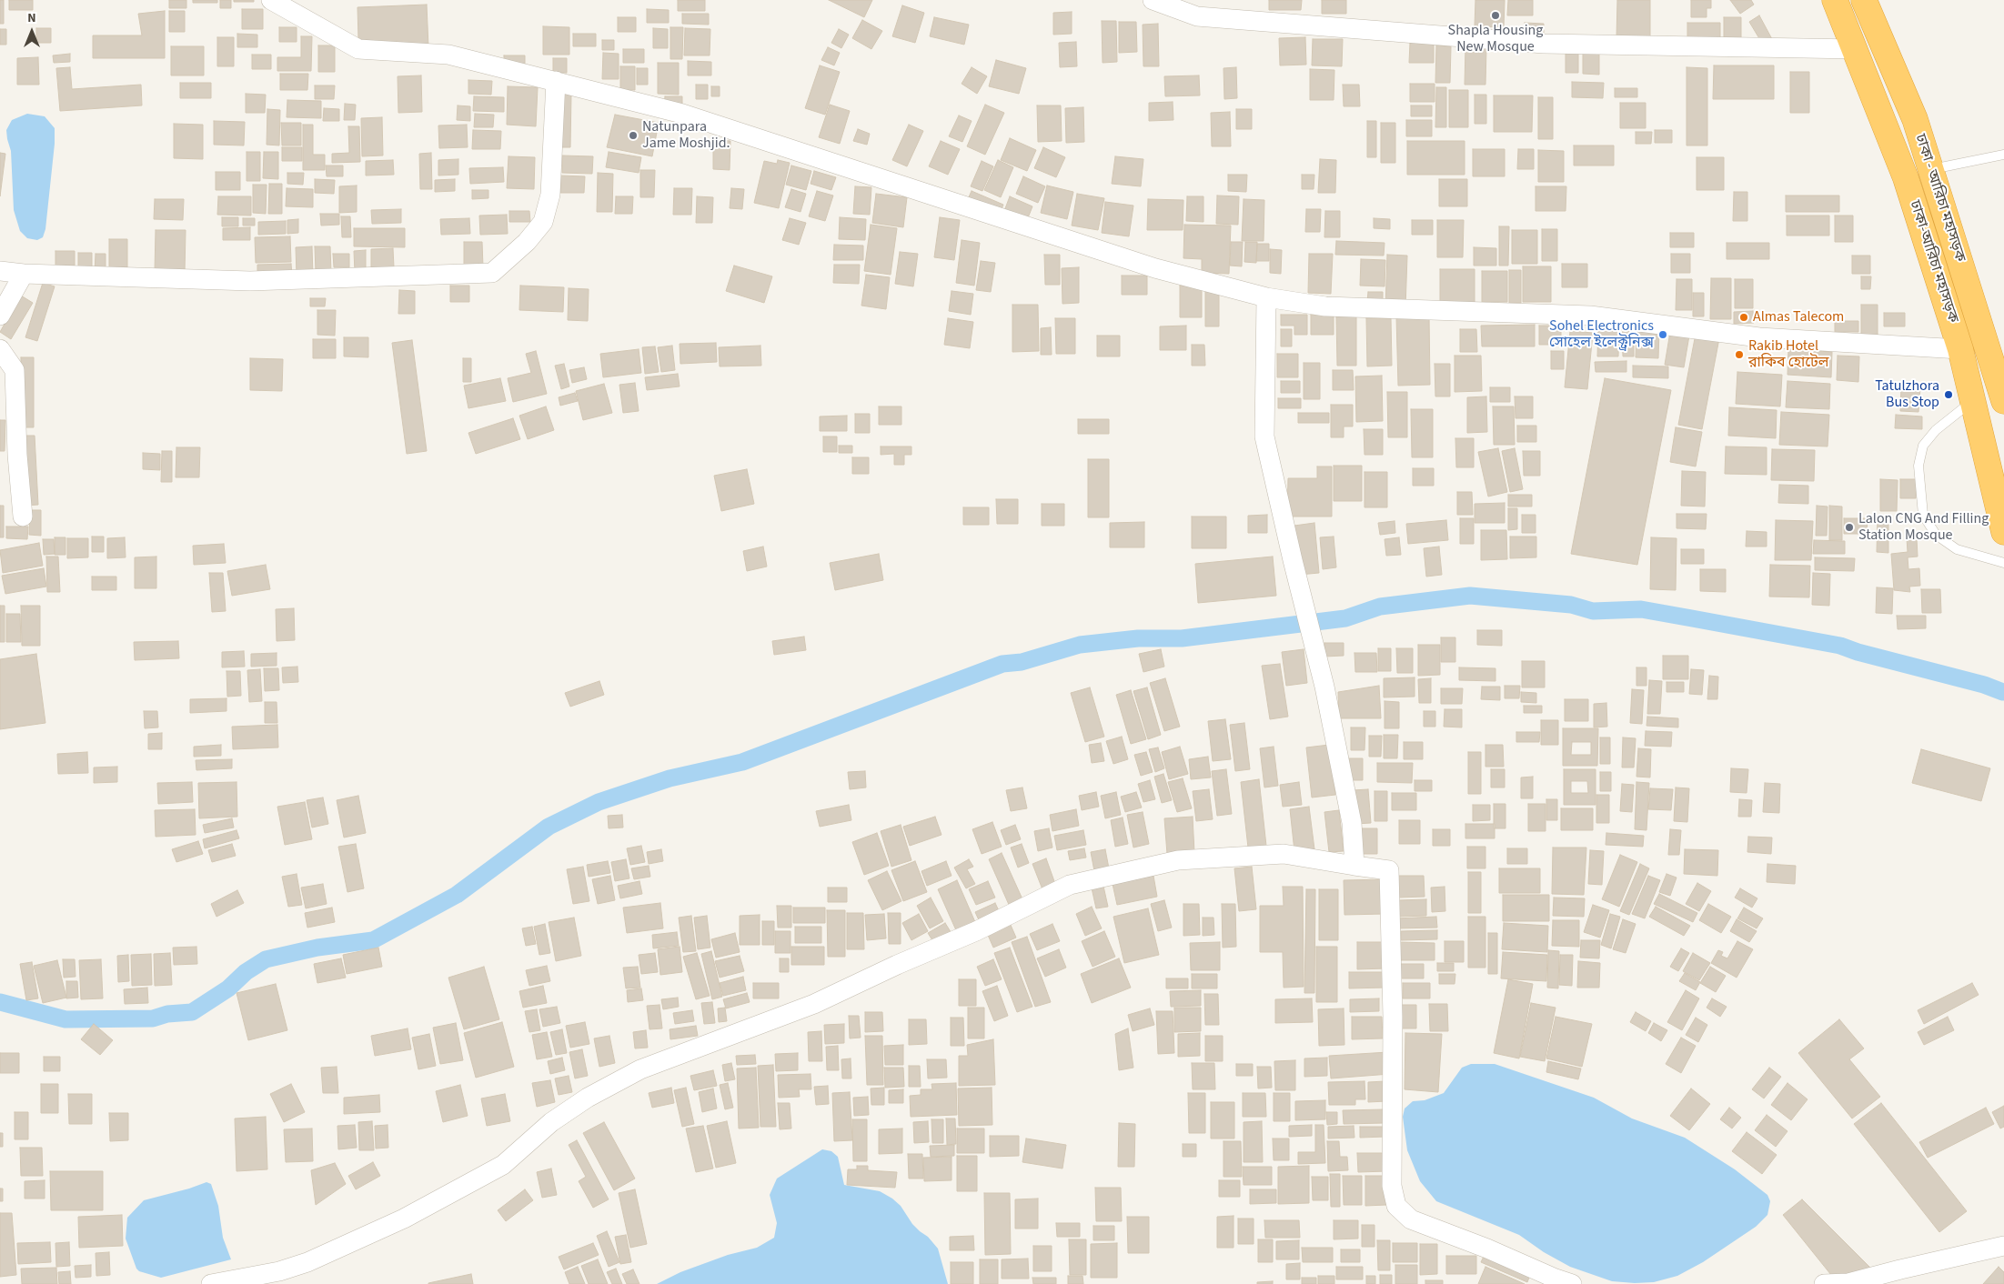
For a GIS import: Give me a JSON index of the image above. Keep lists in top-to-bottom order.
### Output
{
  "streets": {
    "highway": ["ঢাকা - আরিচা মহাসড়ক", "ঢাকা-আরিচা মহাসড়ক"]
  },
  "places": [
    "Shapla Housing New Mosque",
    "Natunpara Jame Moshjid.",
    "Almas Talecom",
    "Sohel Electronics সোহেল ইলেক্ট্রনিক্স",
    "Rakib Hotel রাকিব হোটেল",
    "Tatulzhora Bus Stop",
    "Lalon CNG And Filling Station Mosque"
  ],
  "north": "top"
}
